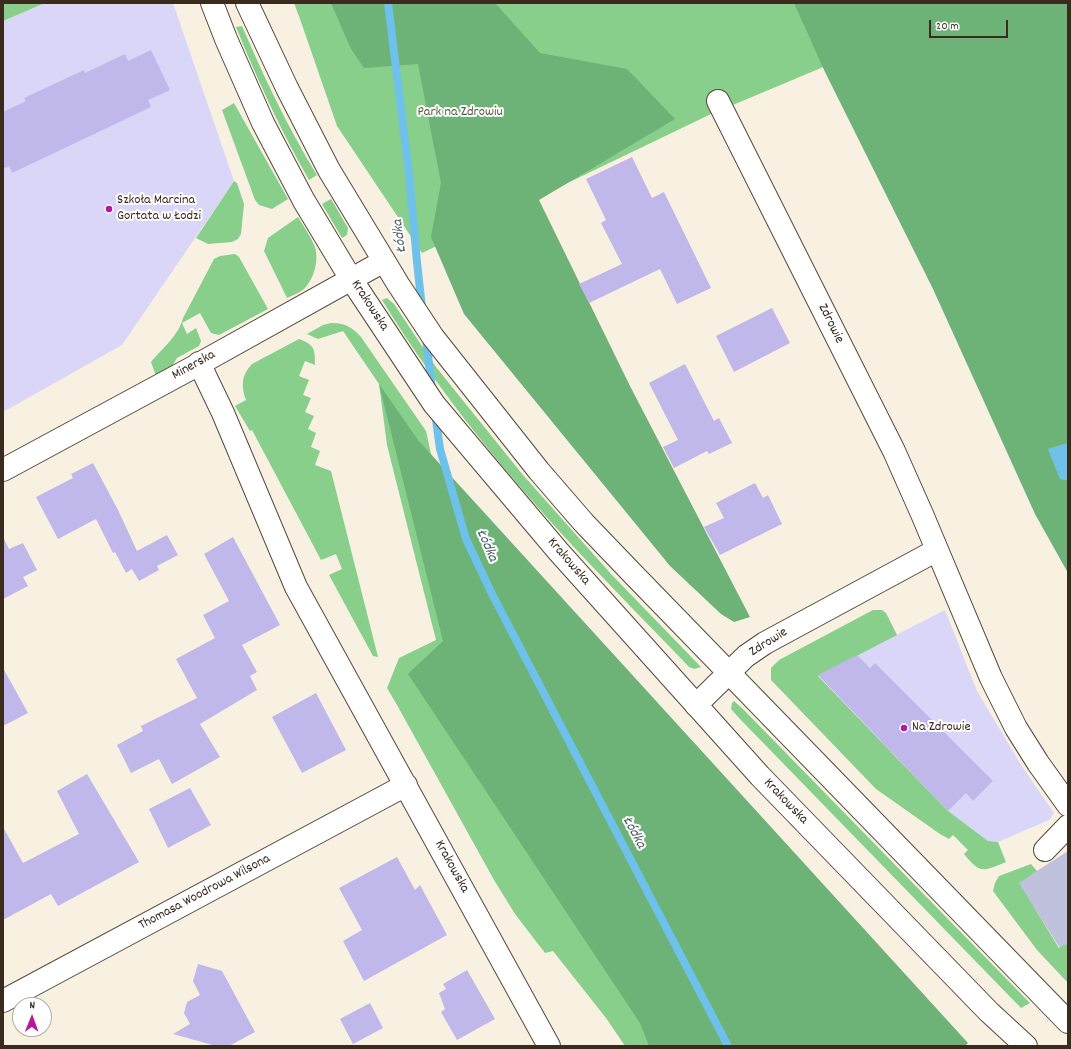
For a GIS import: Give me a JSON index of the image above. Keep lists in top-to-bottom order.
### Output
{
  "streets": {
    "street": [
      "Krakowska",
      "Zdrowie",
      "Minerska",
      "Thomasa Woodrowa Wilsona"
    ]
  },
  "crossings": [
    ["Krakowska", "Zdrowie"],
    ["Krakowska", "Minerska"],
    ["Krakowska", "Thomasa Woodrowa Wilsona"]
  ],
  "water": ["Łódka"],
  "parks": ["Park na Zdrowiu"],
  "places": ["Szkoła Marcina Gortata w Łodzi", "Na Zdrowie"],
  "scale_bar": "20 m",
  "north": "top"
}
